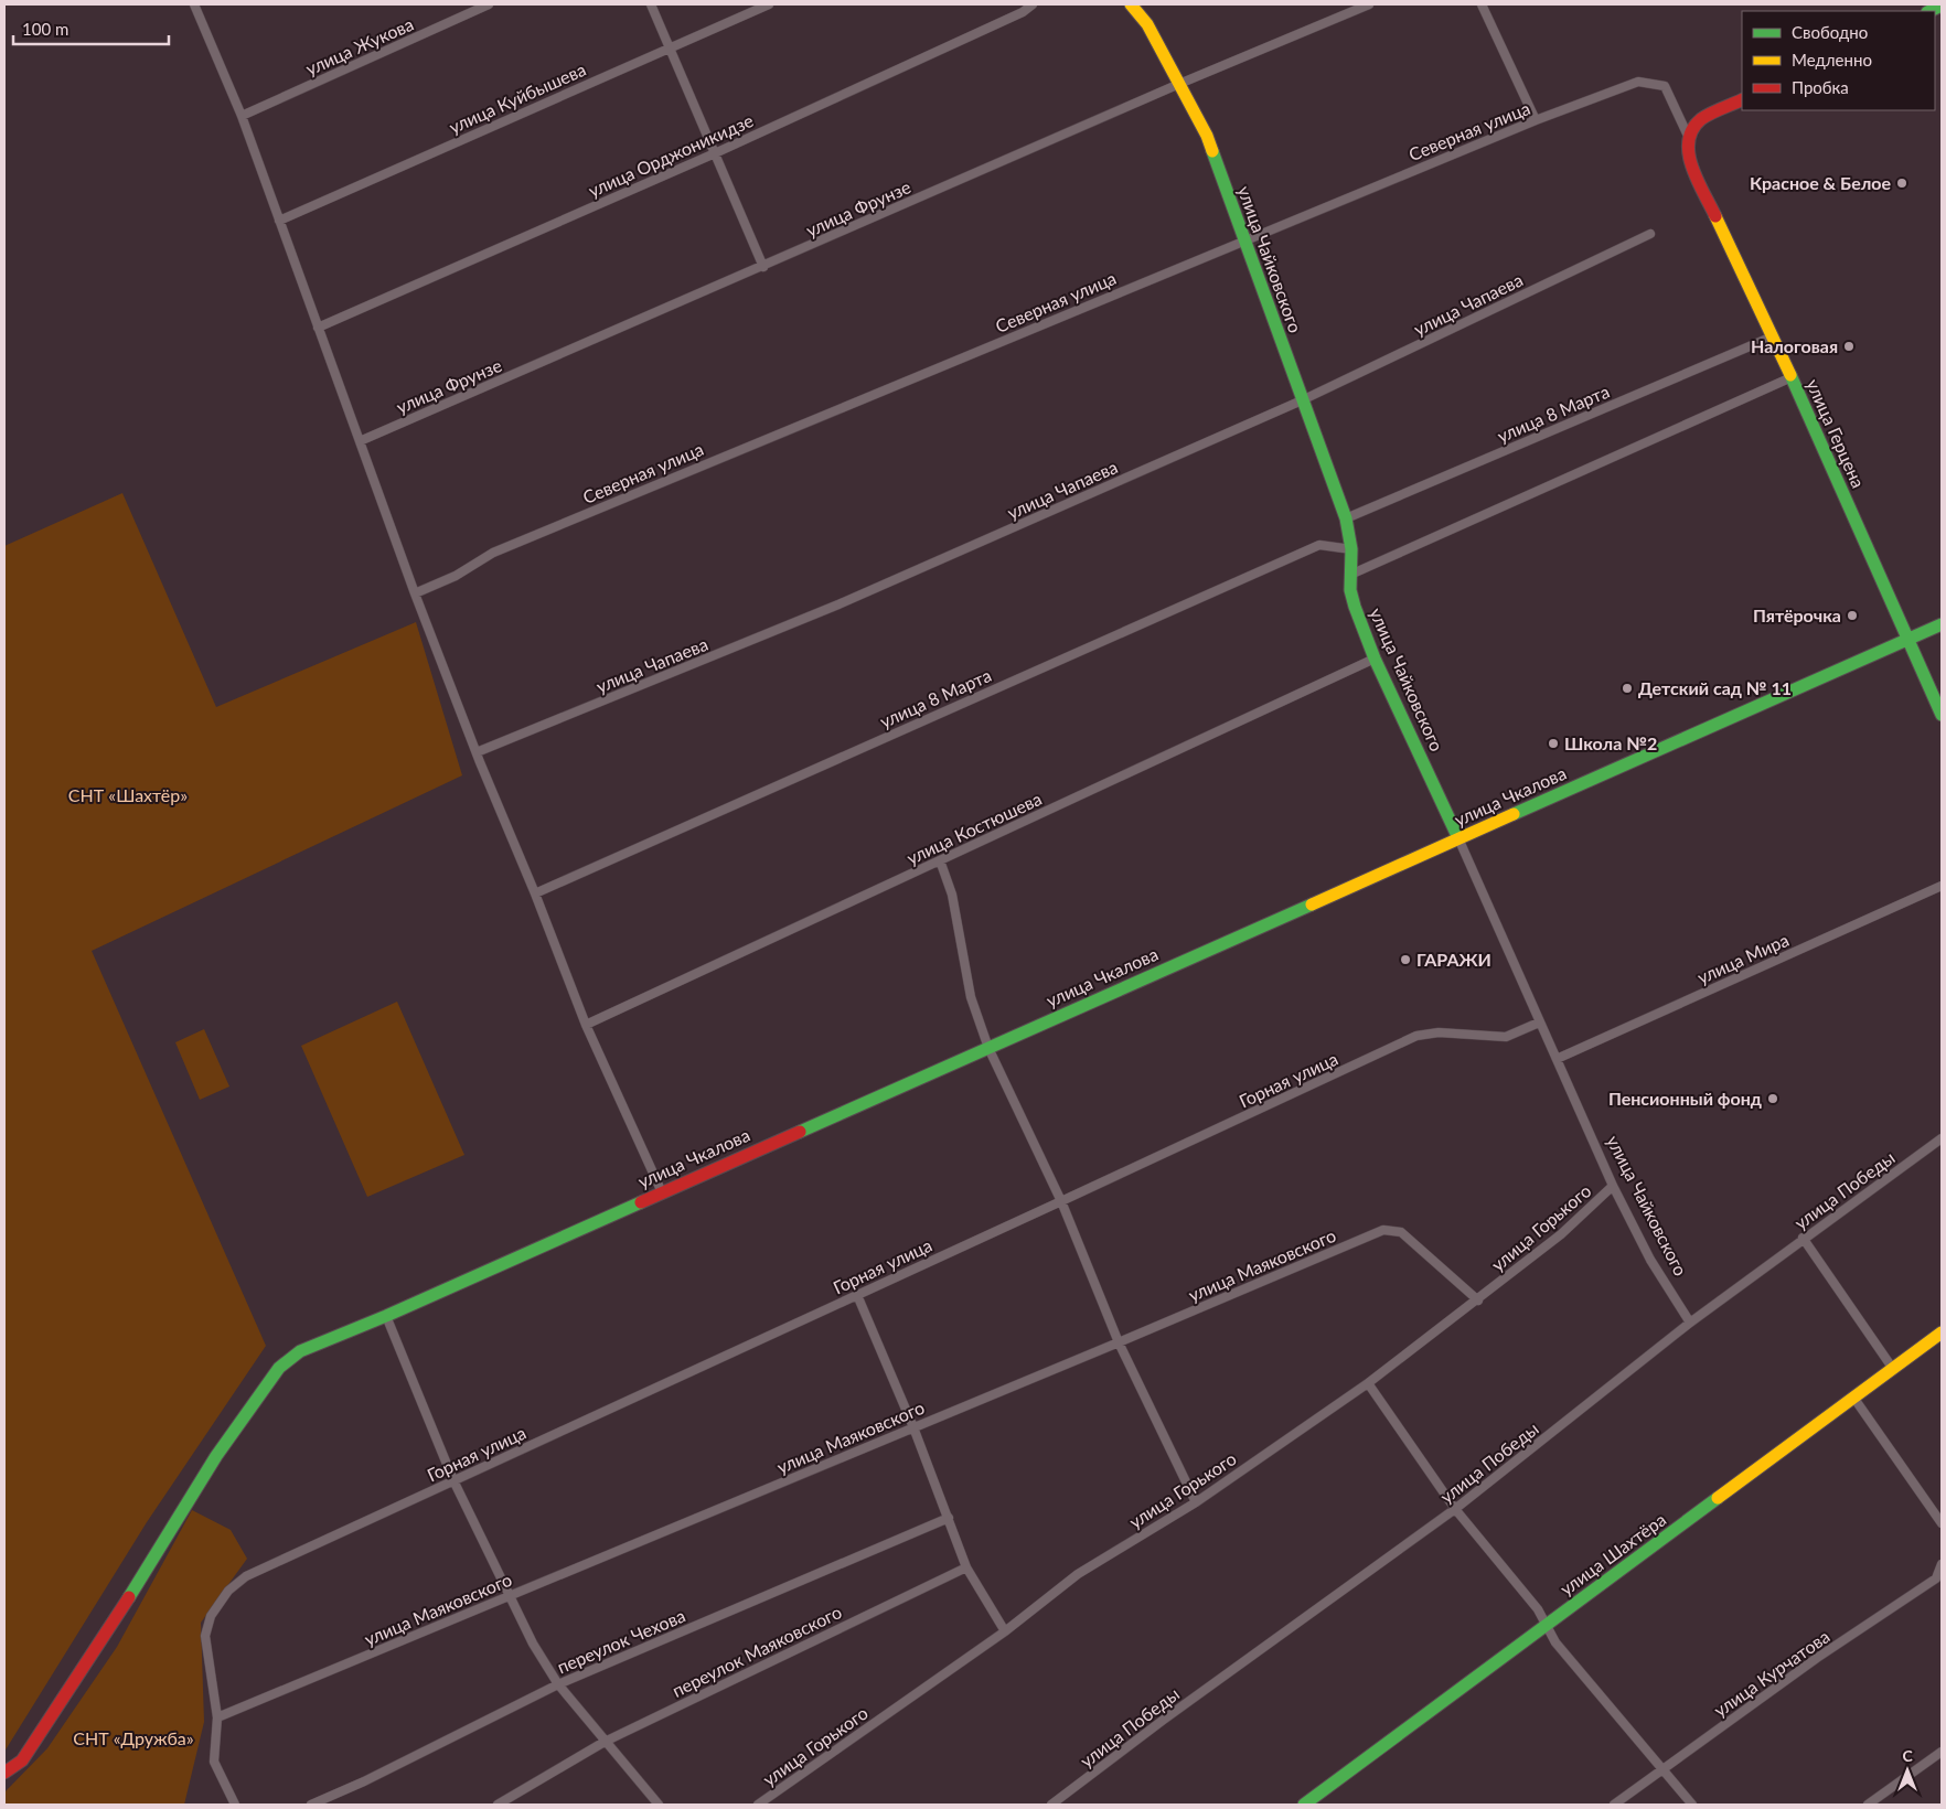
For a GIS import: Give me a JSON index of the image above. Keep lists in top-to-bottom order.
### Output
{
  "streets": {
    "street": [
      "улица Жукова",
      "улица Куйбышева",
      "Северная улица",
      "улица Орджоникидзе",
      "улица Фрунзе",
      "улица Чайковского",
      "улица Чапаева",
      "улица 8 Марта",
      "улица Герцена",
      "улица Чкалова",
      "улица Костюшева",
      "улица Мира",
      "Горная улица",
      "улица Победы",
      "улица Горького",
      "улица Маяковского",
      "улица Шахтёра",
      "переулок Чехова",
      "переулок Маяковского",
      "улица Курчатова"
    ]
  },
  "crossings": [
    ["Северная улица", "улица Чайковского"],
    ["Северная улица", "улица Герцена"],
    ["улица Фрунзе", "улица Чайковского"],
    ["улица Чайковского", "улица Чапаева"],
    ["улица Чайковского", "улица 8 Марта"],
    ["улица Чайковского", "улица Чкалова"],
    ["улица Чайковского", "улица Костюшева"],
    ["улица Чайковского", "улица Мира"],
    ["улица Чайковского", "Горная улица"],
    ["улица Чайковского", "улица Победы"],
    ["улица Чайковского", "улица Горького"],
    ["улица 8 Марта", "улица Герцена"],
    ["улица Герцена", "улица Чкалова"],
    ["Горная улица", "улица Маяковского"],
    ["улица Горького", "улица Маяковского"]
  ],
  "parks": ["СНТ «Шахтёр»", "СНТ «Дружба»"],
  "places": [
    "Красное & Белое",
    "Налоговая",
    "Пятёрочка",
    "Детский сад № 11",
    "Школа №2",
    "ГАРАЖИ",
    "Пенсионный фонд"
  ],
  "legend": ["Свободно", "Медленно", "Пробка"],
  "scale_bar": "100 m",
  "north": "top"
}
